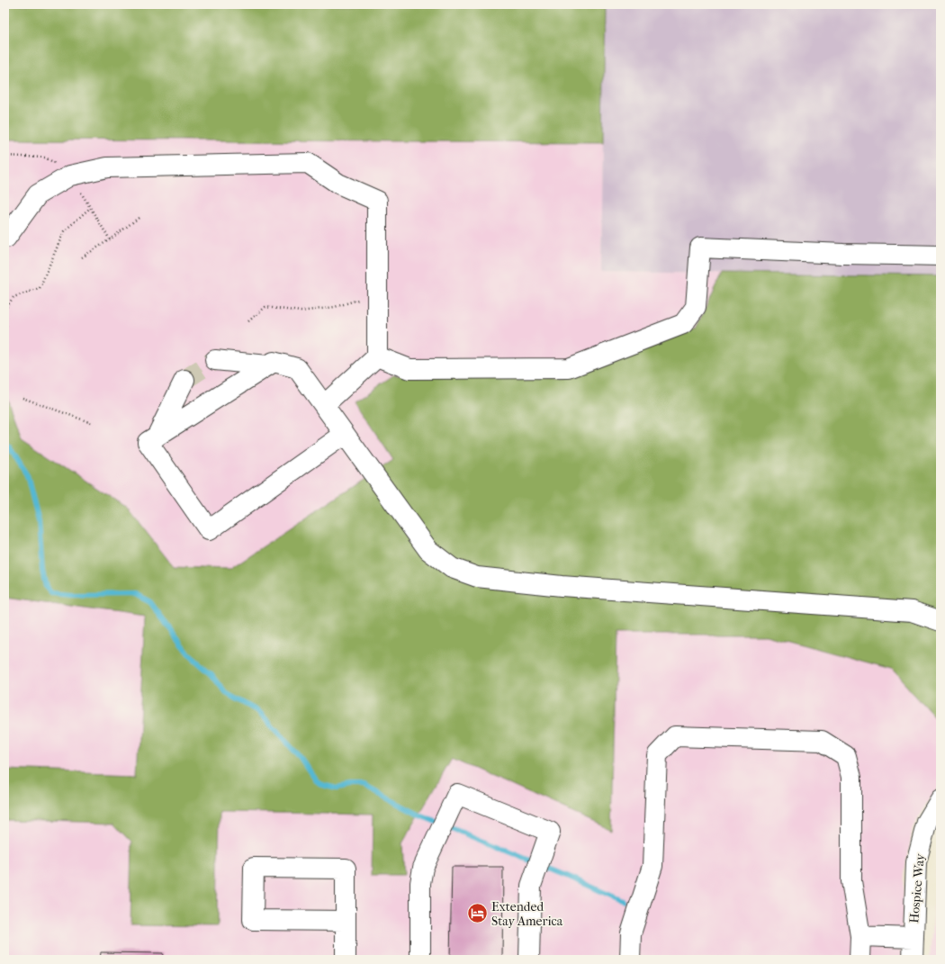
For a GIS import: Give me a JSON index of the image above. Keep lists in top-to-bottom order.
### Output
{
  "streets": {
    "street": ["Hospice Way"]
  },
  "places": {
    "hotel": ["Extended Stay America"]
  }
}
